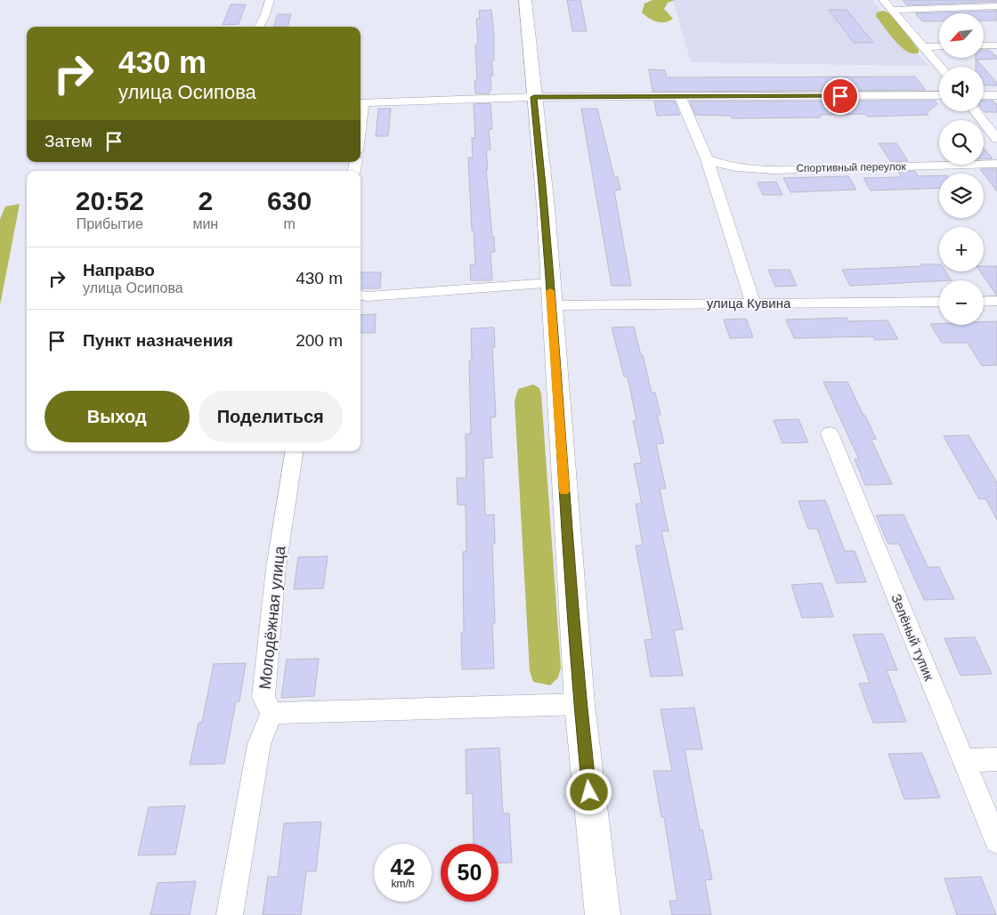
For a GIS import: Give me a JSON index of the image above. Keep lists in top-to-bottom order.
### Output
{
  "streets": {
    "street": [
      "Спортивный переулок",
      "улица Кувина",
      "Молодёжная улица",
      "Зелёный тупик"
    ]
  },
  "north": "bottom left",
  "page": {
    "map_buttons": ["+", "−"],
    "turn": ["430 m", "улица Осипова"],
    "then": "Затем",
    "eta": [
      "20:52",
      "Прибытие",
      "2",
      "мин",
      "630",
      "m"
    ],
    "list": [
      {
        "name": "Направо",
        "note": "улица Осипова",
        "value": "430 m"
      },
      {
        "name": "Пункт назначения",
        "value": "200 m"
      }
    ],
    "buttons": ["Выход", "Поделиться"],
    "speed": "42 km/h",
    "limit": "50"
  }
}
